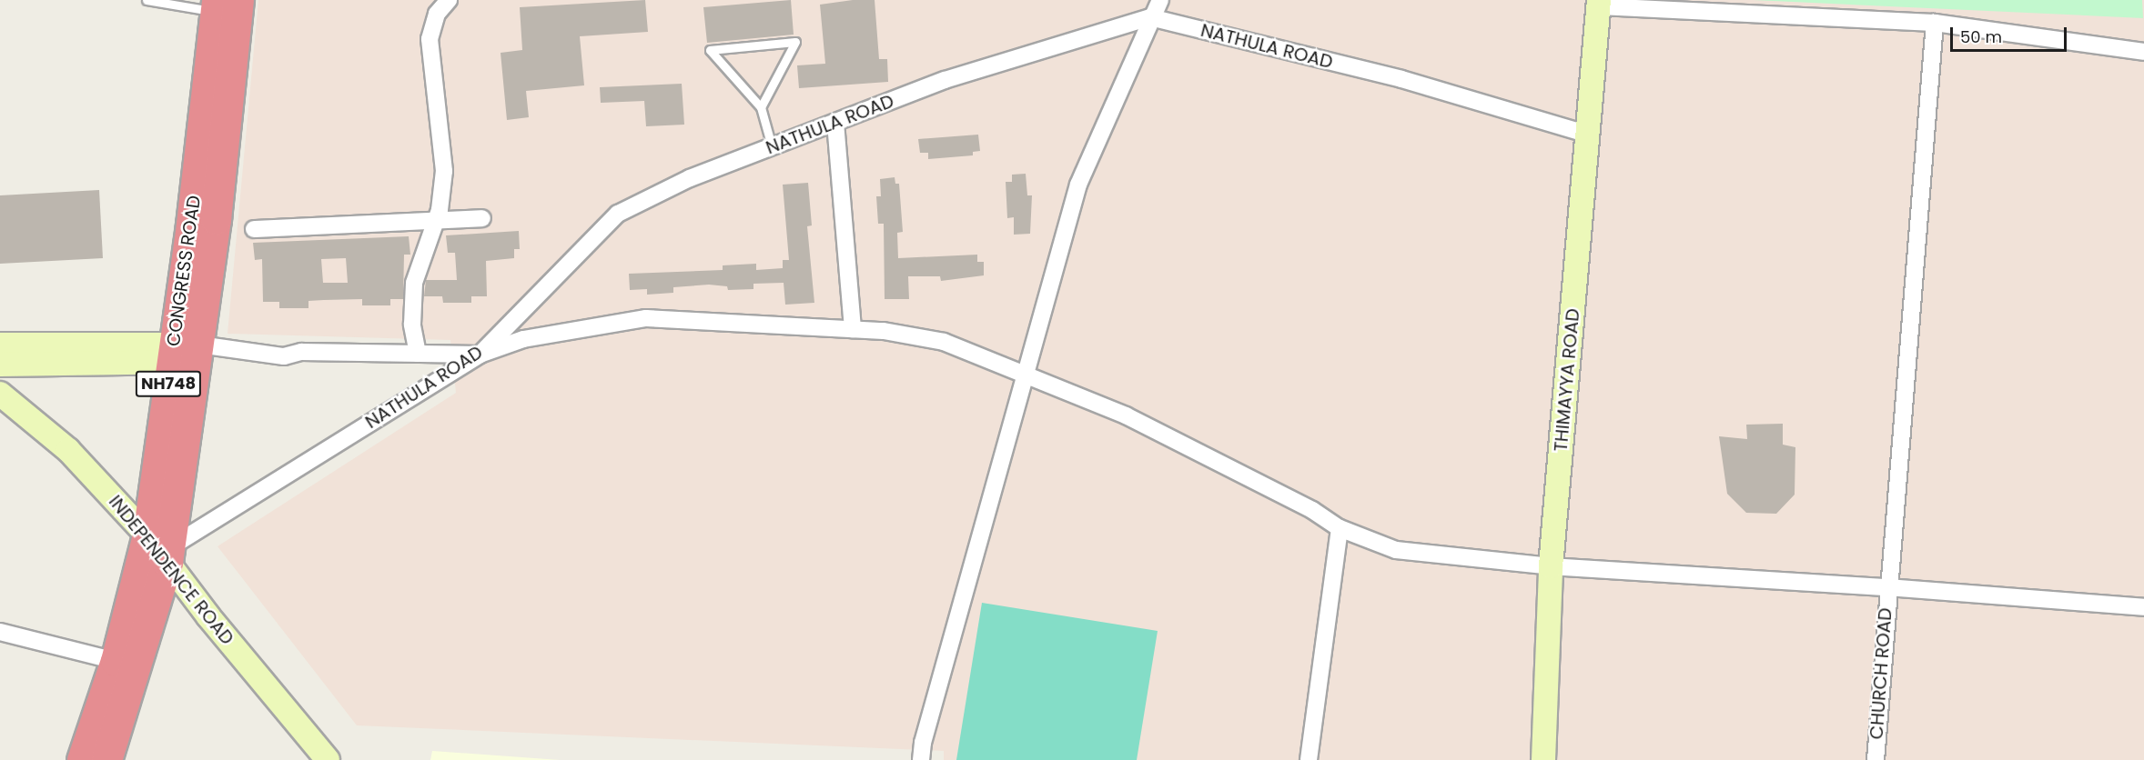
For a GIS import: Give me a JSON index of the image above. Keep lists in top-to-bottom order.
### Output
{
  "streets": {
    "highway": ["CONGRESS ROAD", "NH748"],
    "main road": ["THIMAYYA ROAD", "INDEPENDENCE ROAD"],
    "street": ["NATHULA ROAD", "CHURCH ROAD"]
  },
  "crossings": [
    ["NATHULA ROAD", "CONGRESS ROAD"],
    ["NATHULA ROAD", "THIMAYYA ROAD"],
    ["NATHULA ROAD", "INDEPENDENCE ROAD"],
    ["CONGRESS ROAD", "INDEPENDENCE ROAD"]
  ],
  "scale_bar": "50 m"
}
